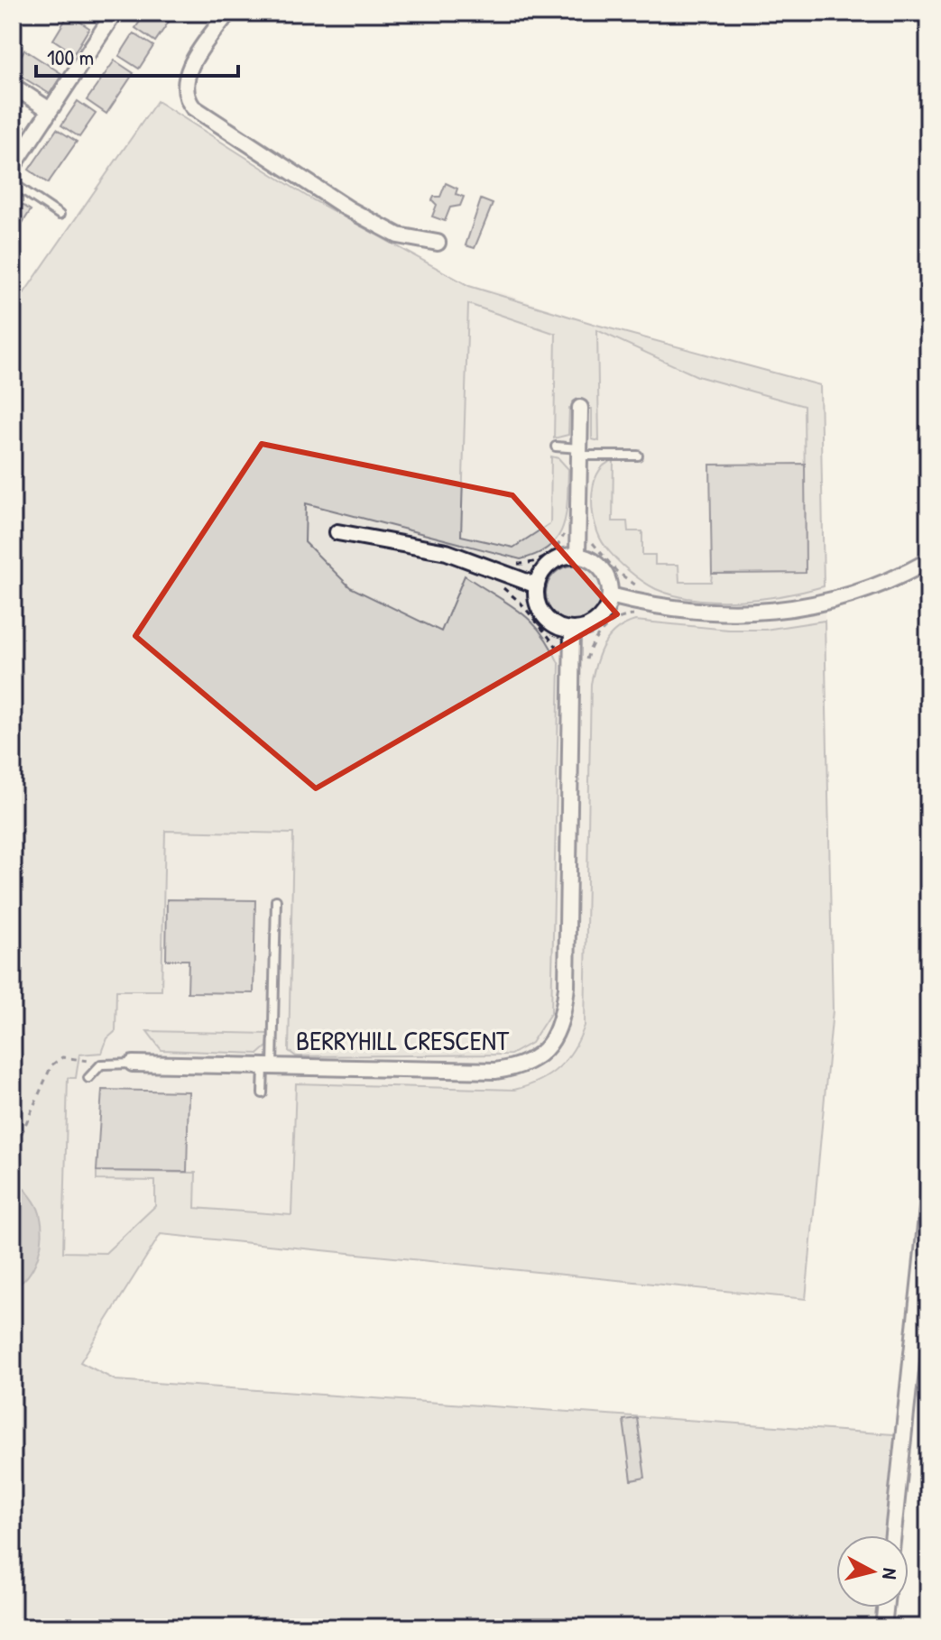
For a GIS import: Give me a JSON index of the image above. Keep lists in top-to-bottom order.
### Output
{
  "streets": {
    "street": ["BERRYHILL CRESCENT"]
  },
  "scale_bar": "100 m",
  "north": "right"
}
